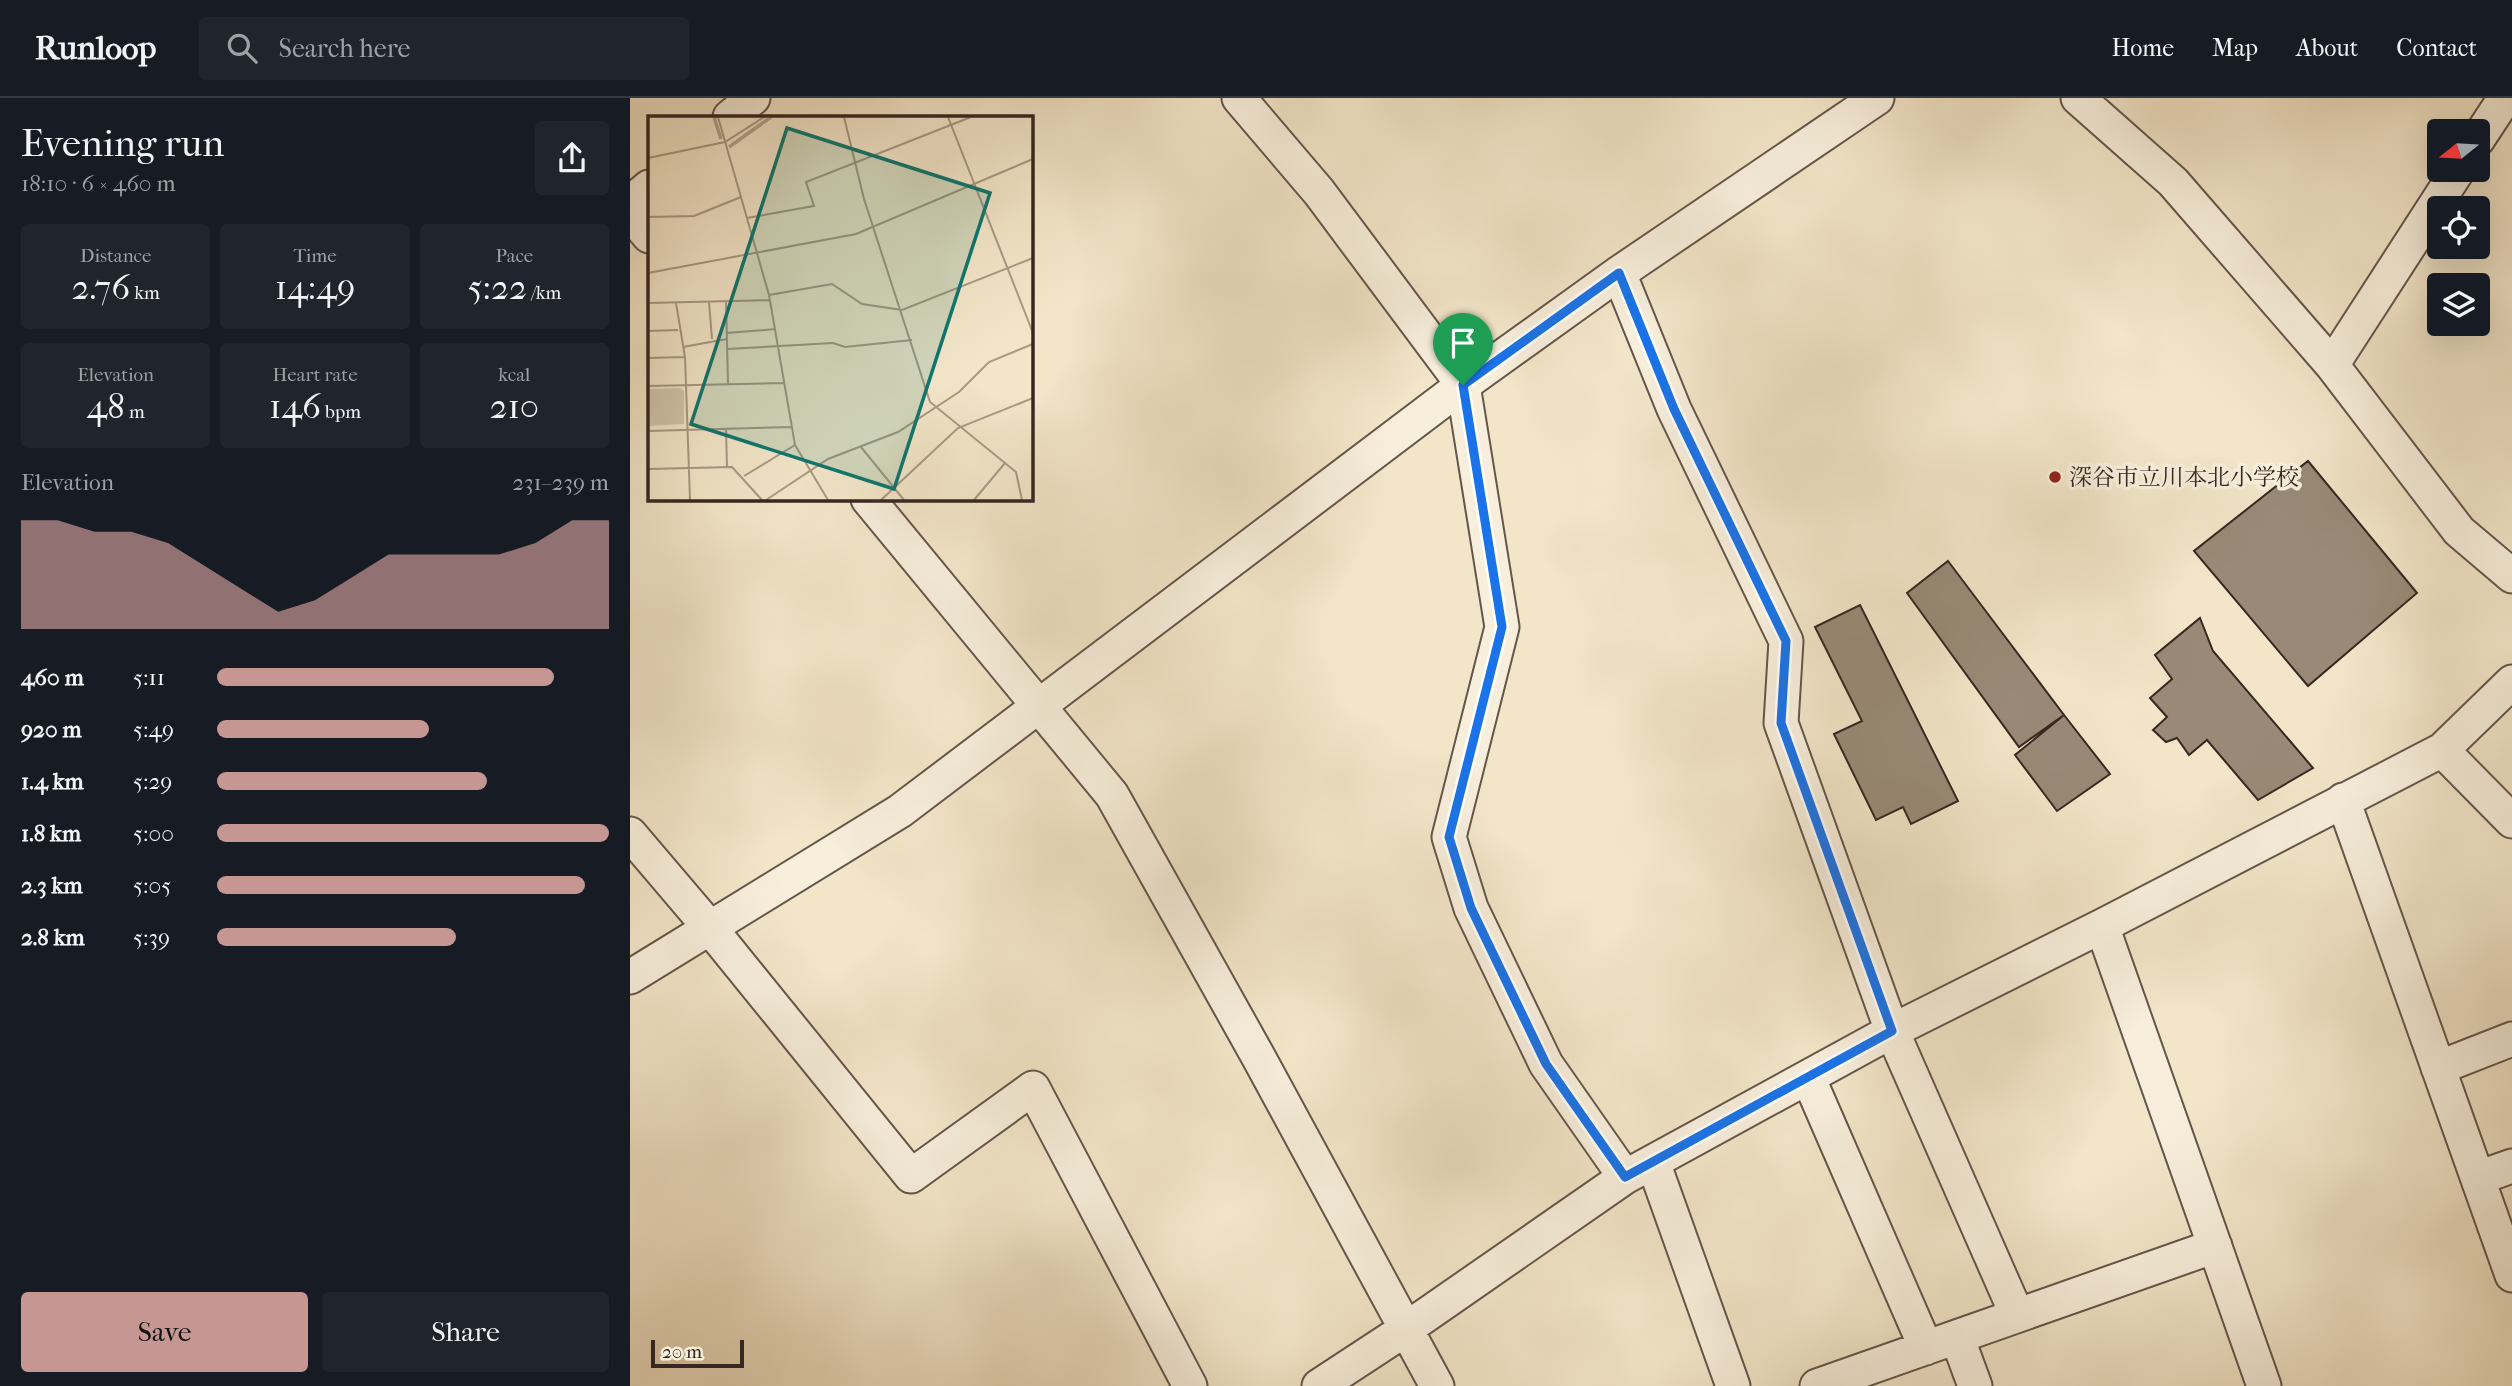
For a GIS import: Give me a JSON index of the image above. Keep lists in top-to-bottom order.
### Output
{
  "places": ["深谷市立川本北小学校"],
  "scale_bar": "20 m",
  "north": "left",
  "page": {
    "header": "Runloop",
    "search": "Search here",
    "nav": [
      "Home",
      "Map",
      "About",
      "Contact"
    ],
    "heading": ["Evening run", "18:10 · 6 × 460 m"],
    "stats": [
      ["Distance", "2.76 km"],
      ["Time", "14:49"],
      ["Pace", "5:22 /km"],
      ["Elevation", "48 m"],
      ["Heart rate", "146 bpm"],
      ["kcal", "210"]
    ],
    "chart": ["Elevation", "231–239 m"],
    "list": [
      {
        "name": "460 m",
        "note": "5:11"
      },
      {
        "name": "920 m",
        "note": "5:49"
      },
      {
        "name": "1.4 km",
        "note": "5:29"
      },
      {
        "name": "1.8 km",
        "note": "5:00"
      },
      {
        "name": "2.3 km",
        "note": "5:05"
      },
      {
        "name": "2.8 km",
        "note": "5:39"
      }
    ],
    "buttons": ["Save", "Share"],
    "scale": "20 m"
  }
}
